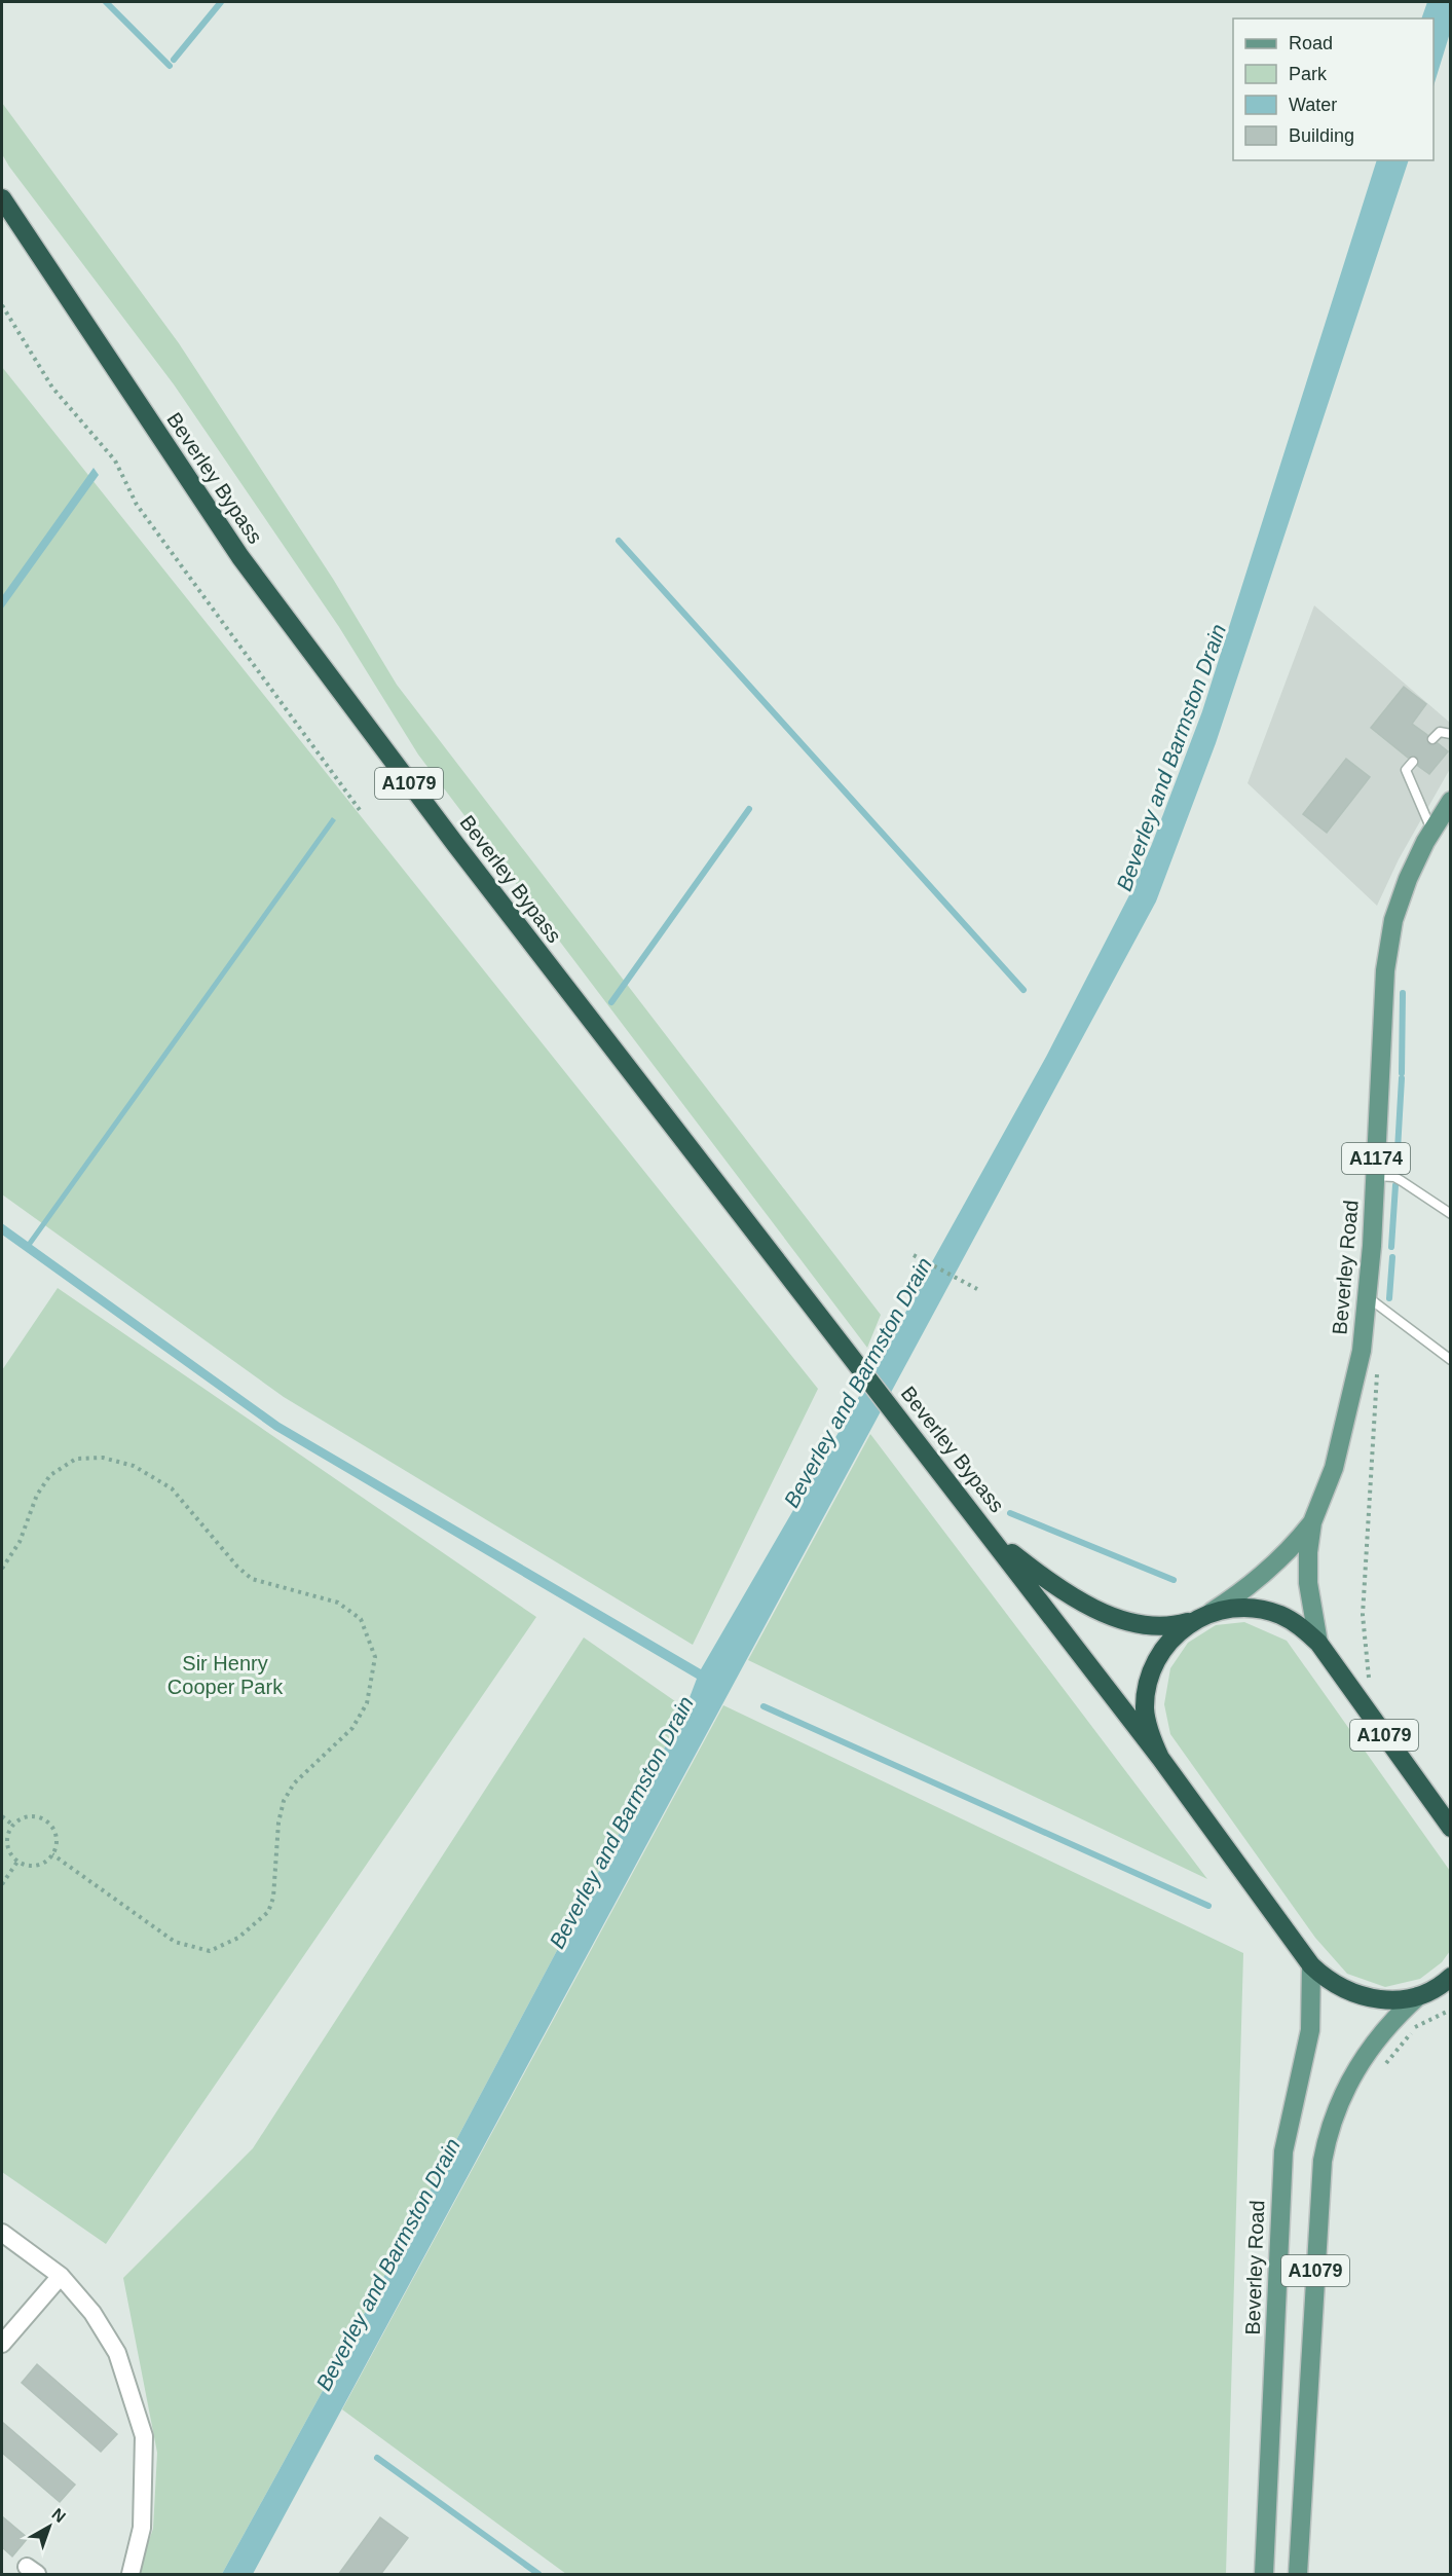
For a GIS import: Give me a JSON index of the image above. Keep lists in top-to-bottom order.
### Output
{
  "streets": {
    "highway": ["Beverley Bypass", "A1079"],
    "main road": ["A1174", "Beverley Road"]
  },
  "crossings": [
    ["Beverley Bypass", "A1079"],
    ["A1079", "Beverley Road"]
  ],
  "water": ["Beverley and Barmston Drain"],
  "parks": ["Sir Henry Cooper Park"],
  "legend": [
    "Road",
    "Park",
    "Water",
    "Building"
  ],
  "north": "top right"
}
